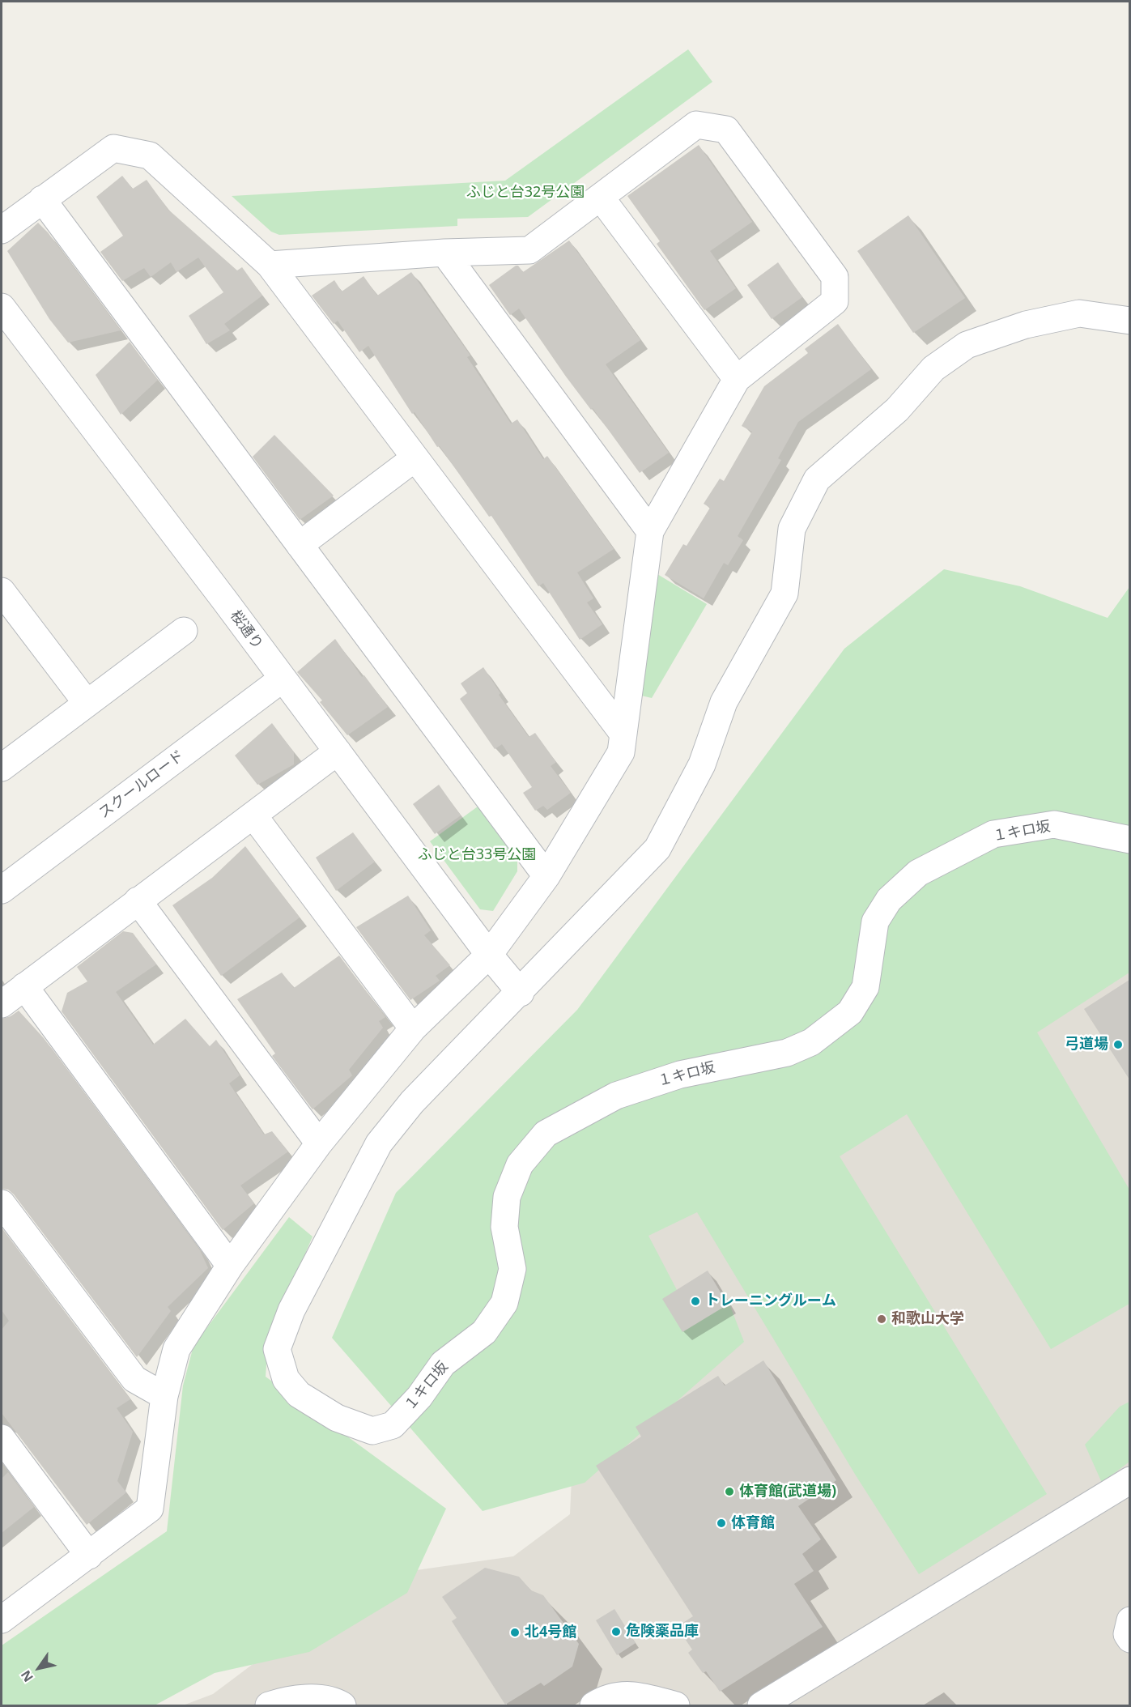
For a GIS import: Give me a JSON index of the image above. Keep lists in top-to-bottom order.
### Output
{
  "streets": {
    "street": ["桜通り", "スクールロード", "１キロ坂"]
  },
  "crossings": [
    ["桜通り", "スクールロード"],
    ["桜通り", "１キロ坂"]
  ],
  "parks": ["ふじと台32号公園", "ふじと台33号公園"],
  "places": [
    "弓道場",
    "トレーニングルーム",
    "和歌山大学",
    "体育館(武道場)",
    "体育館",
    "危険薬品庫",
    "北4号館"
  ],
  "north": "bottom left"
}
